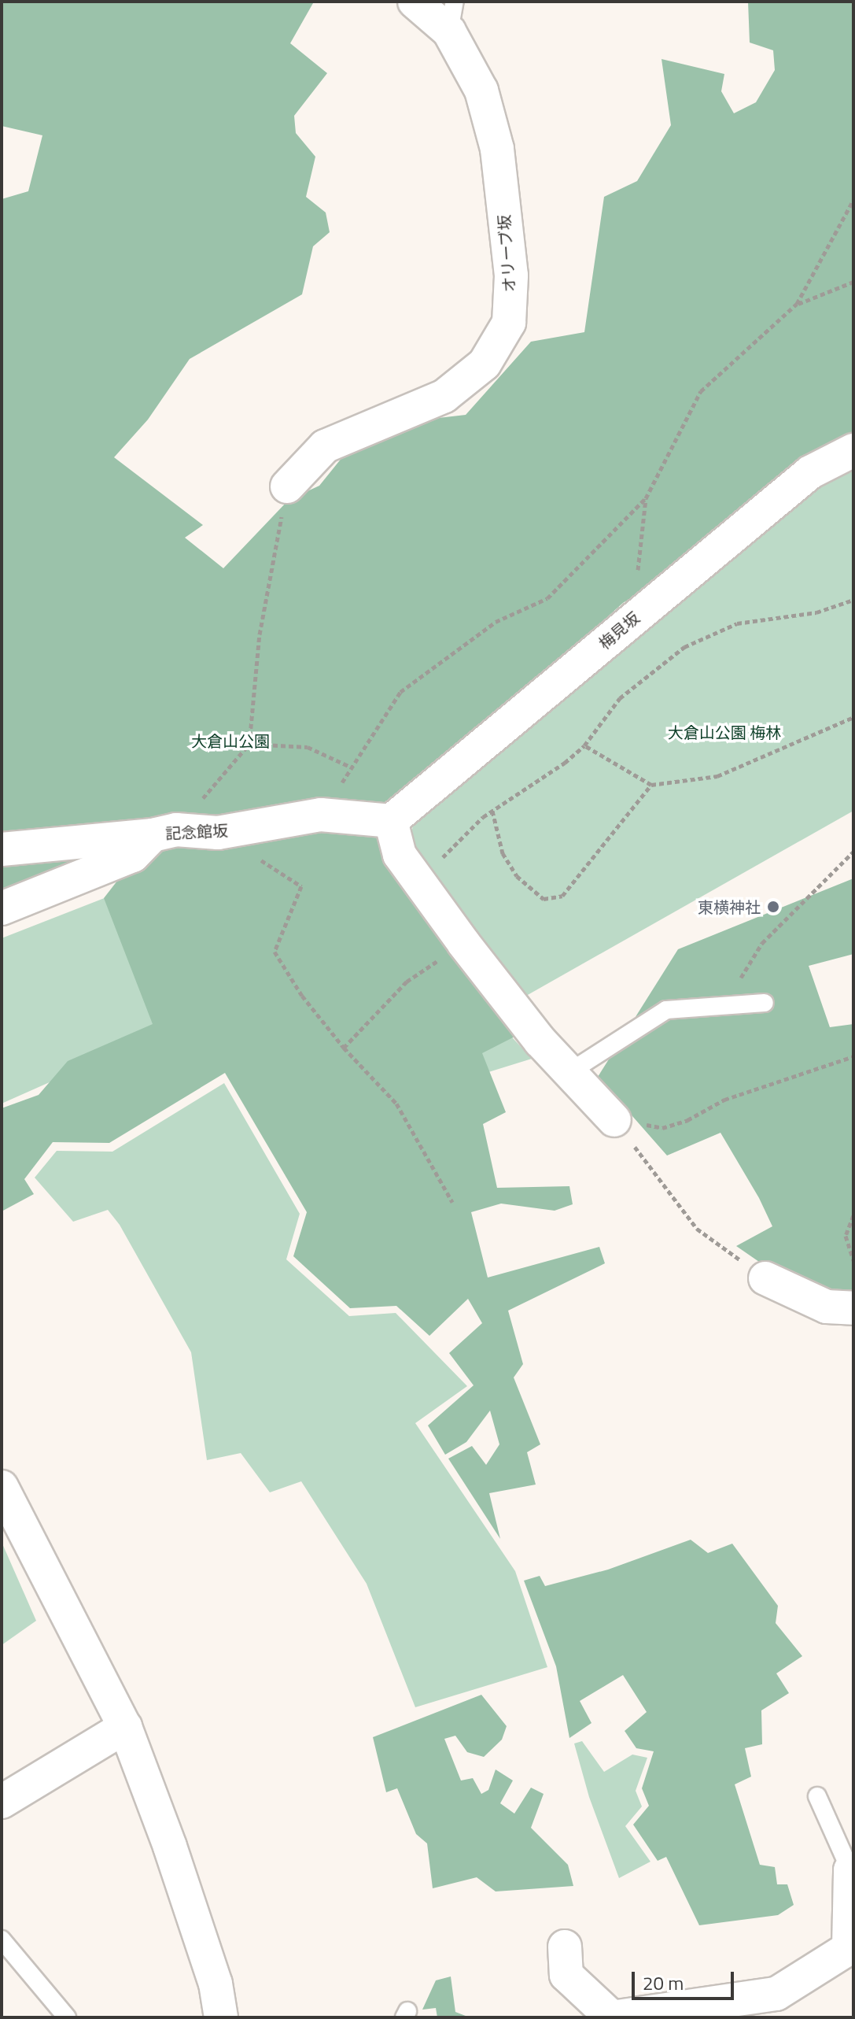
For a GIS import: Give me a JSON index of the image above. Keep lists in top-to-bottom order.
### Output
{
  "streets": {
    "street": ["オリーブ坂", "梅見坂", "記念館坂"]
  },
  "crossings": [
    ["梅見坂", "記念館坂"]
  ],
  "parks": ["大倉山公園 梅林", "大倉山公園"],
  "places": ["東横神社"],
  "scale_bar": "20 m"
}
